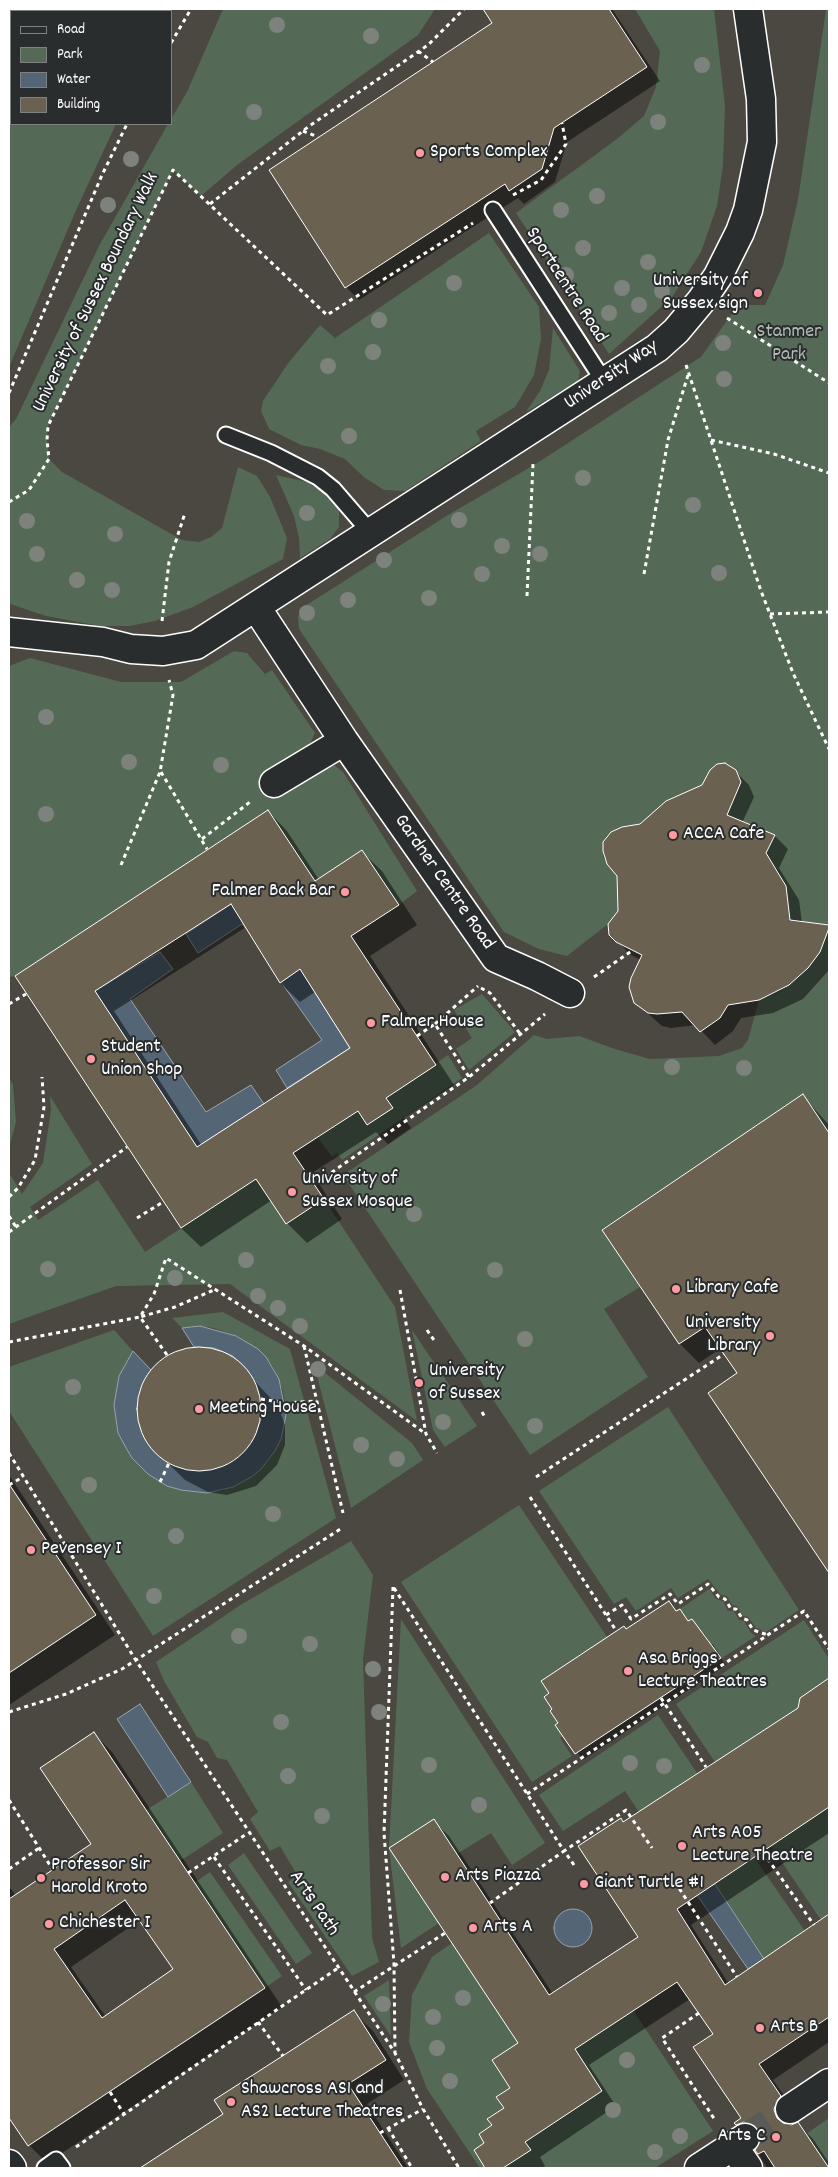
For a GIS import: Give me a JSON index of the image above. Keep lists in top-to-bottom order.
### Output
{
  "streets": {
    "main road": ["University Way", "Gardner Centre Road"],
    "lane": ["Sportcentre Road"],
    "path": ["University of Sussex Boundary Walk", "Arts Path"]
  },
  "crossings": [
    ["Sportcentre Road", "University of Sussex Boundary Walk"],
    ["Sportcentre Road", "University Way"],
    ["University Way", "Gardner Centre Road"]
  ],
  "parks": ["Stanmer Park"],
  "places": [
    "Sports Complex",
    "University of Sussex sign",
    "ACCA Cafe",
    "Falmer Back Bar",
    "Falmer House",
    "Student Union Shop",
    "University of Sussex Mosque",
    "Library Cafe",
    "University Library",
    "University of Sussex",
    "Meeting House",
    "Pevensey I",
    "Asa Briggs Lecture Theatres",
    "Arts A05 Lecture Theatre",
    "Arts Piazza",
    "Professor Sir Harold Kroto",
    "Giant Turtle #1",
    "Chichester I",
    "Arts A",
    "Arts B",
    "Shawcross AS1 and AS2 Lecture Theatres",
    "Arts C"
  ],
  "legend": [
    "Road",
    "Park",
    "Water",
    "Building"
  ]
}
